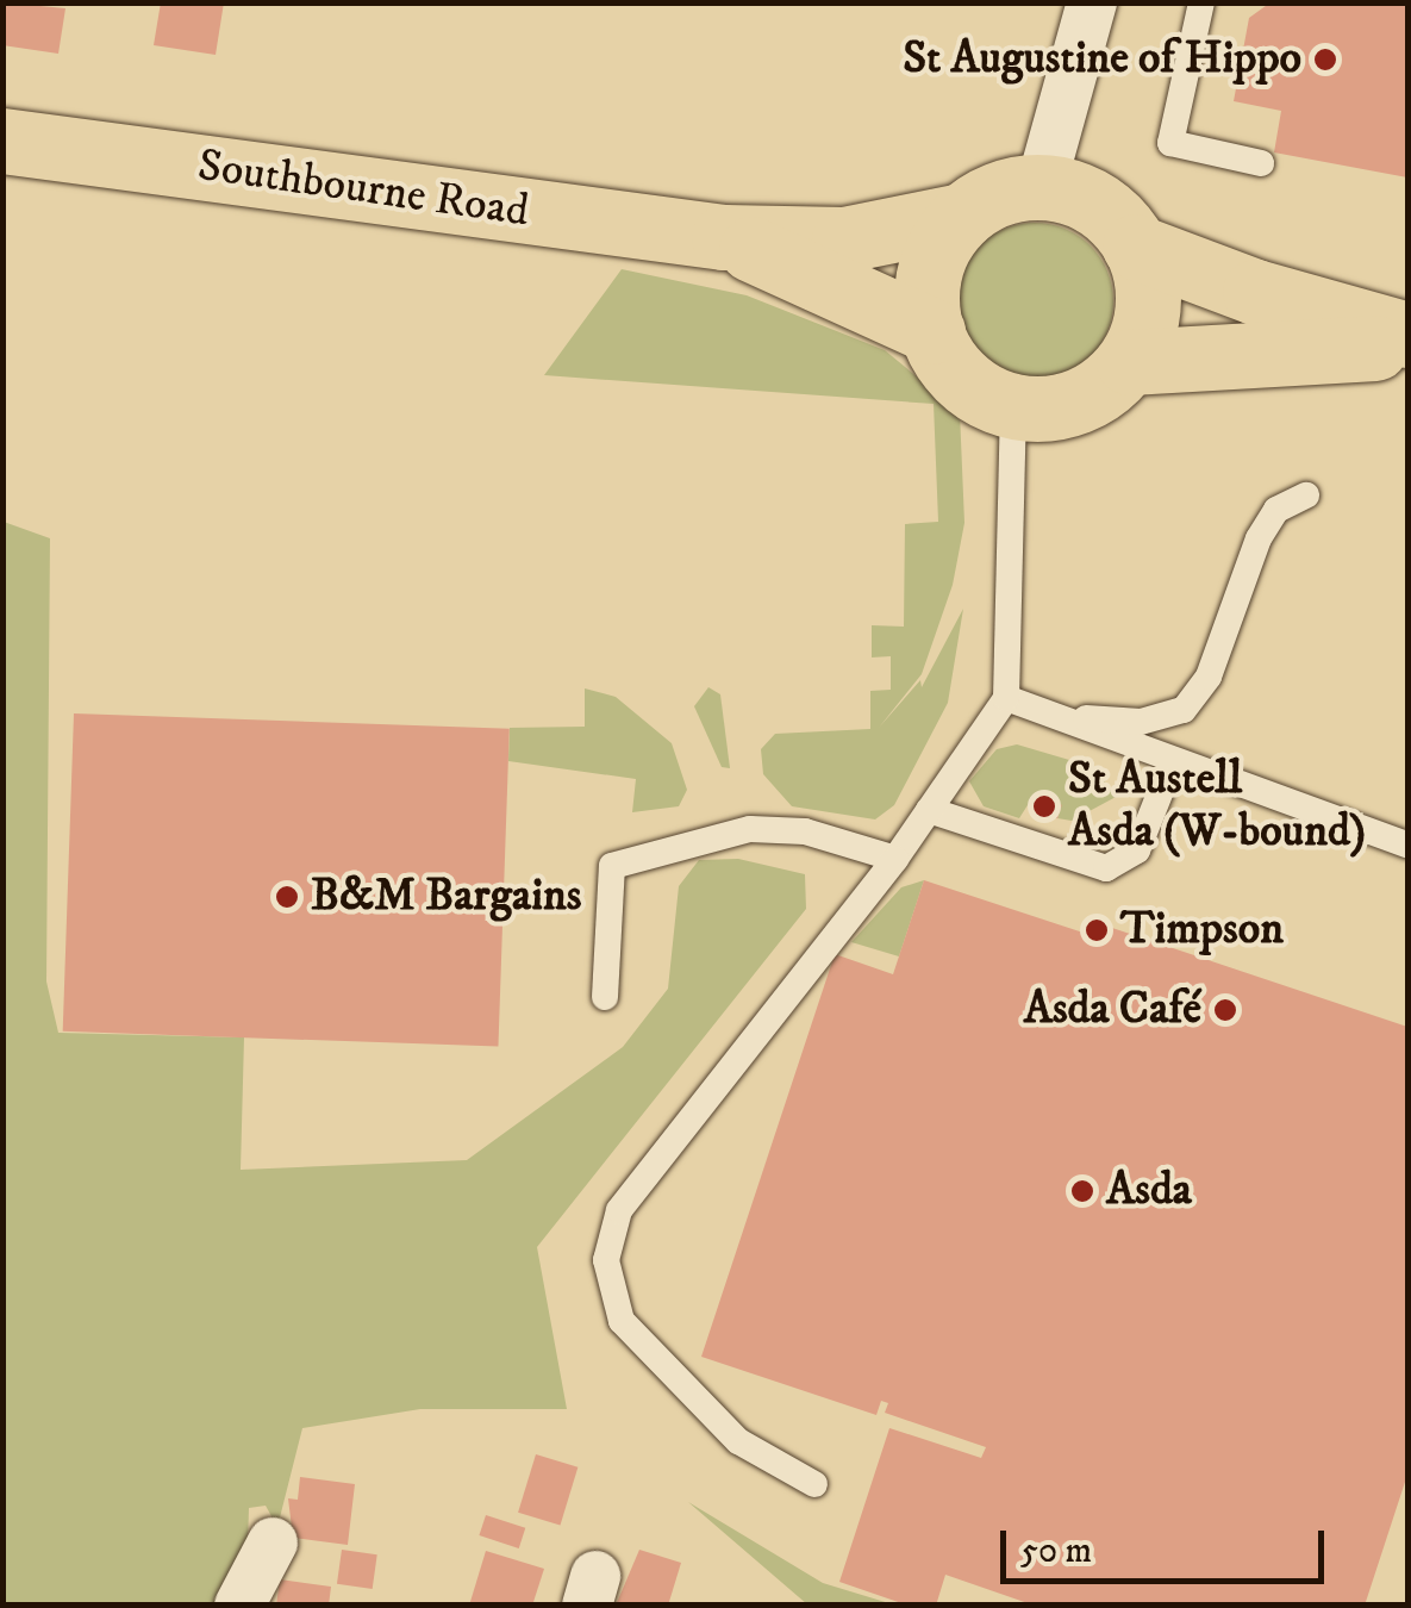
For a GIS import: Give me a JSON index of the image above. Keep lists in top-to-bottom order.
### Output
{
  "streets": {
    "highway": ["Southbourne Road"]
  },
  "places": [
    "St Augustine of Hippo",
    "St Austell Asda (W-bound)",
    "B&M Bargains",
    "Timpson",
    "Asda Café",
    "Asda"
  ],
  "scale_bar": "50 m"
}
